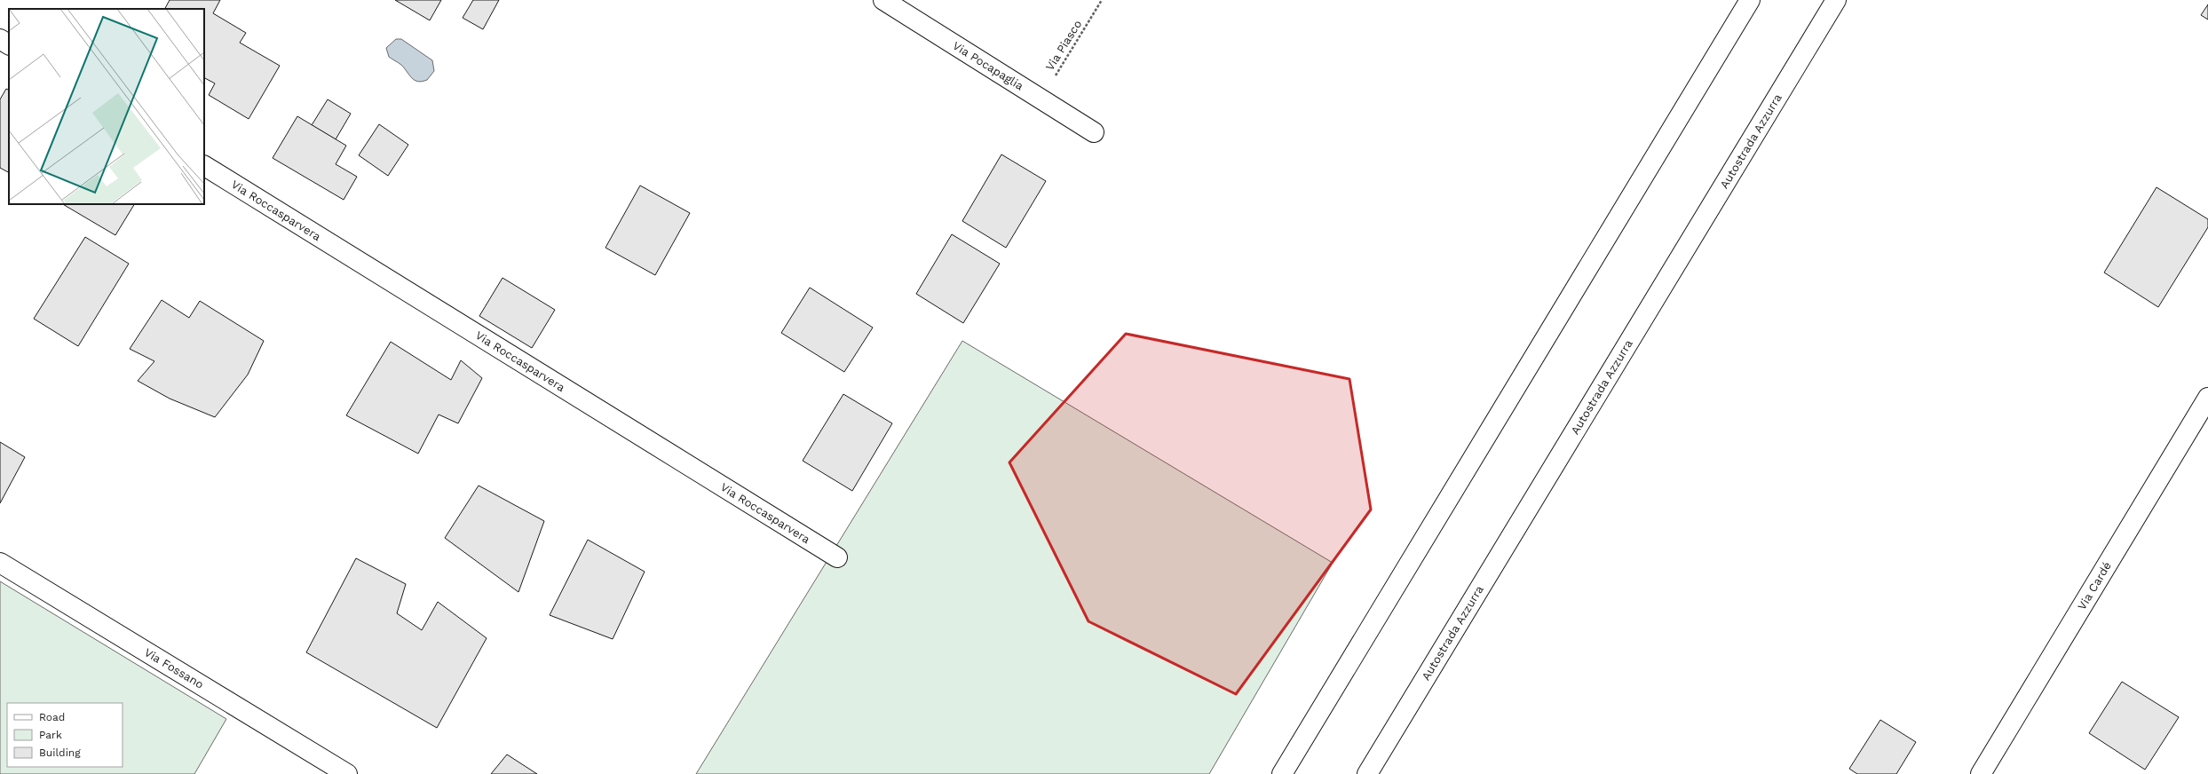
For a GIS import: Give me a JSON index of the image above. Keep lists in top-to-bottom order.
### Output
{
  "streets": {
    "main road": [
      "Via Pocapaglia",
      "Autostrada Azzurra",
      "Via Roccasparvera",
      "Via Cardé",
      "Via Fossano"
    ],
    "path": ["Via Piasco"]
  },
  "crossings": [
    ["Via Piasco", "Via Pocapaglia"]
  ],
  "legend": ["Road", "Park", "Building"]
}
